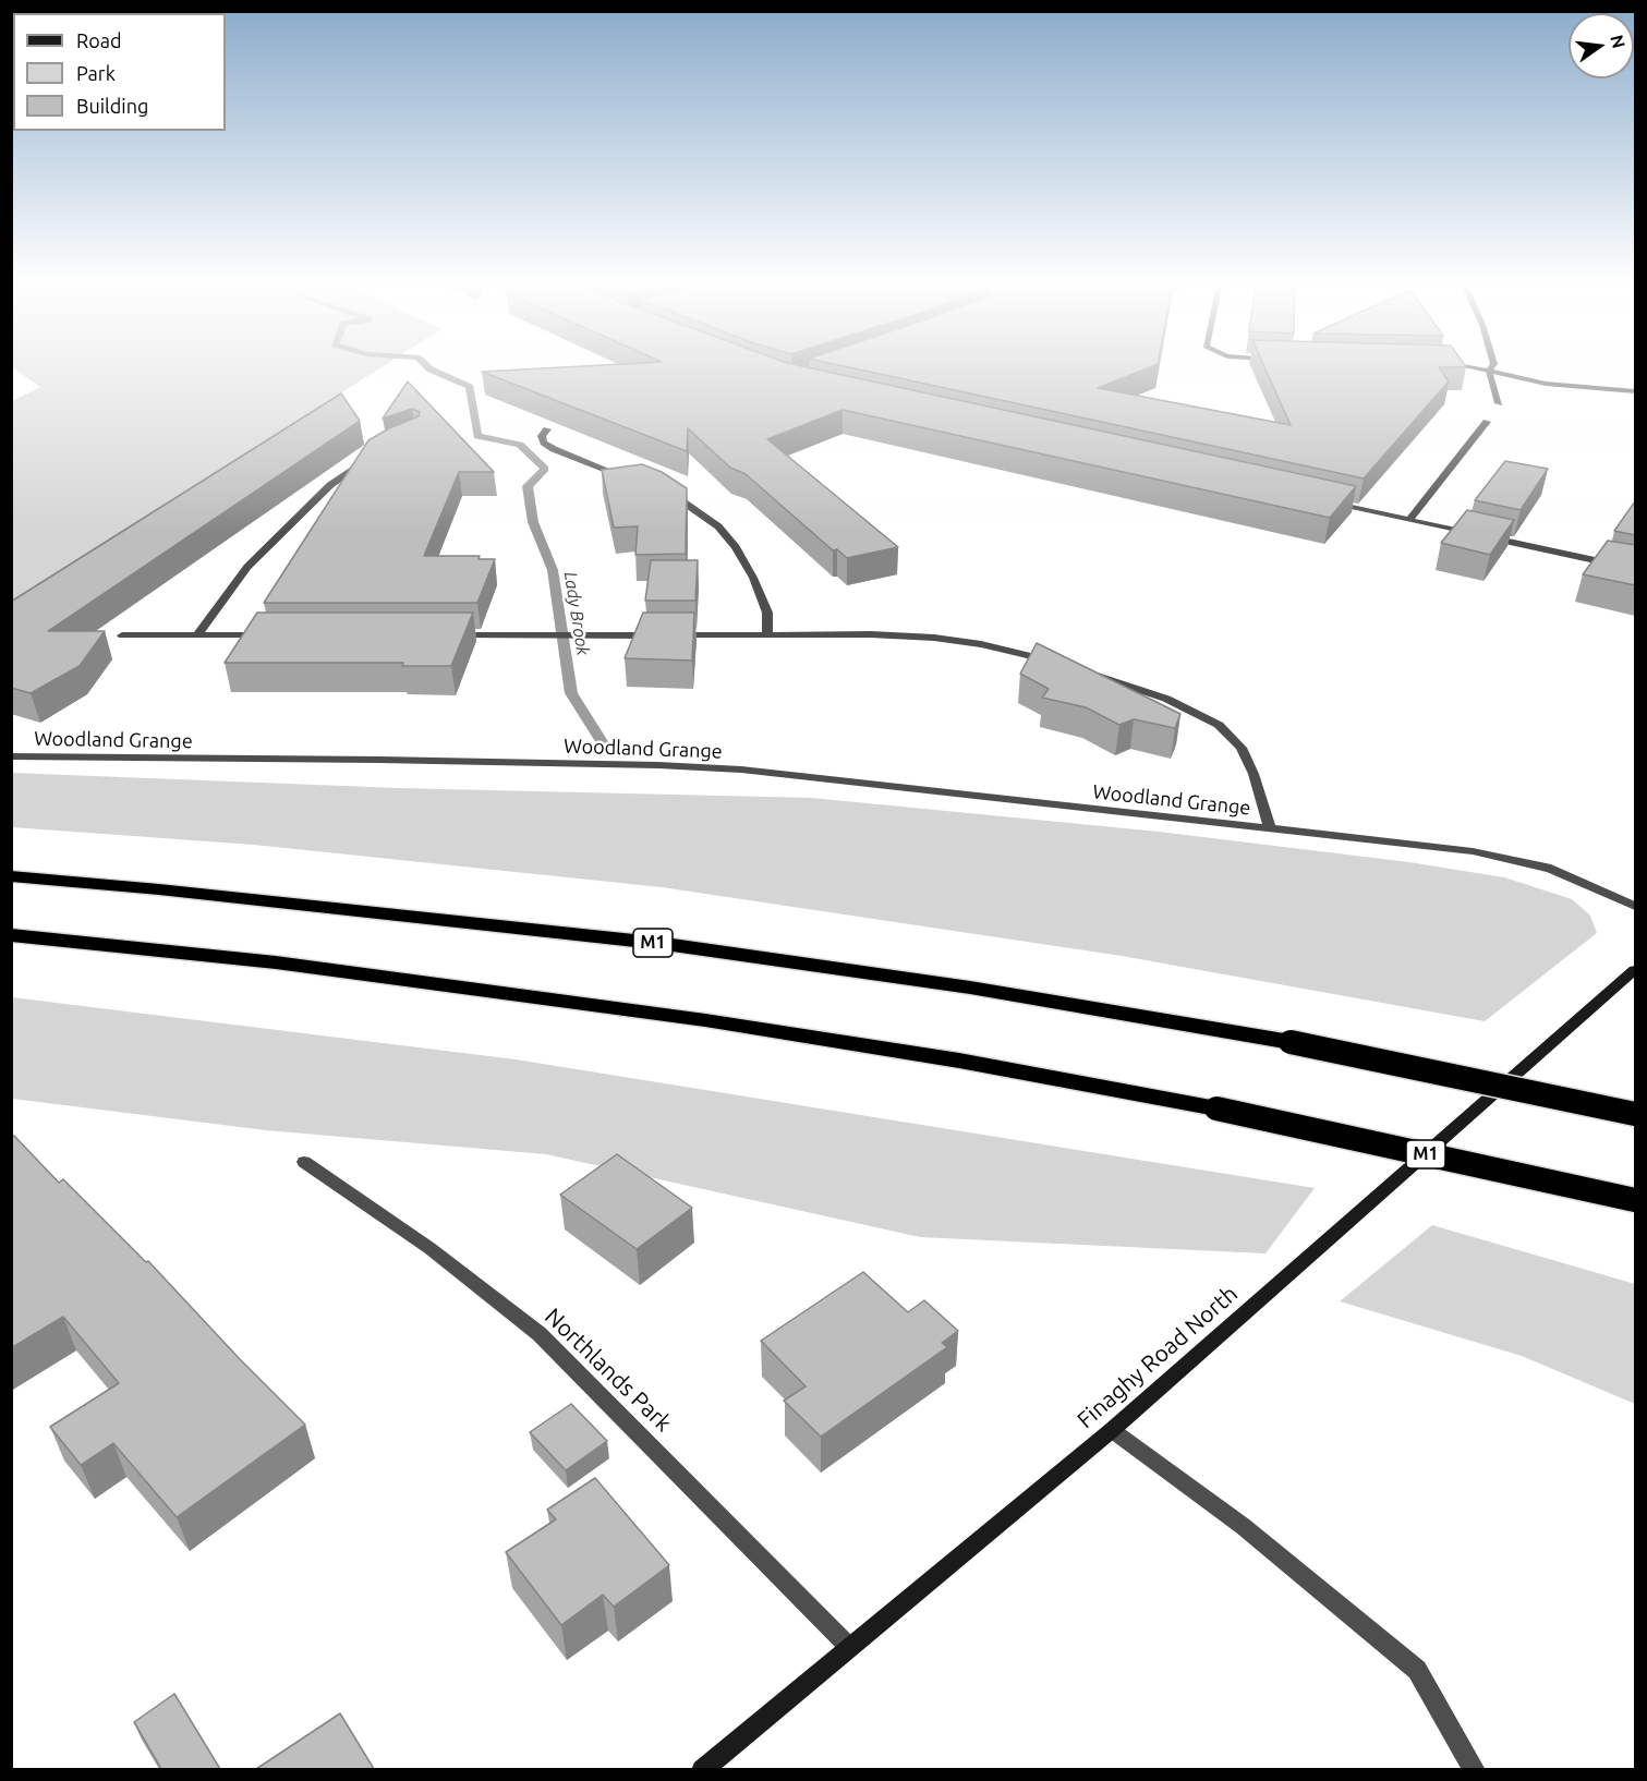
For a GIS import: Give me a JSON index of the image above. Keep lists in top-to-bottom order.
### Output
{
  "streets": {
    "highway": ["M1"],
    "street": ["Woodland Grange", "Finaghy Road North", "Northlands Park"]
  },
  "crossings": [
    ["Finaghy Road North", "Northlands Park"]
  ],
  "water": ["Lady Brook"],
  "legend": ["Road", "Park", "Building"],
  "north": "right"
}
